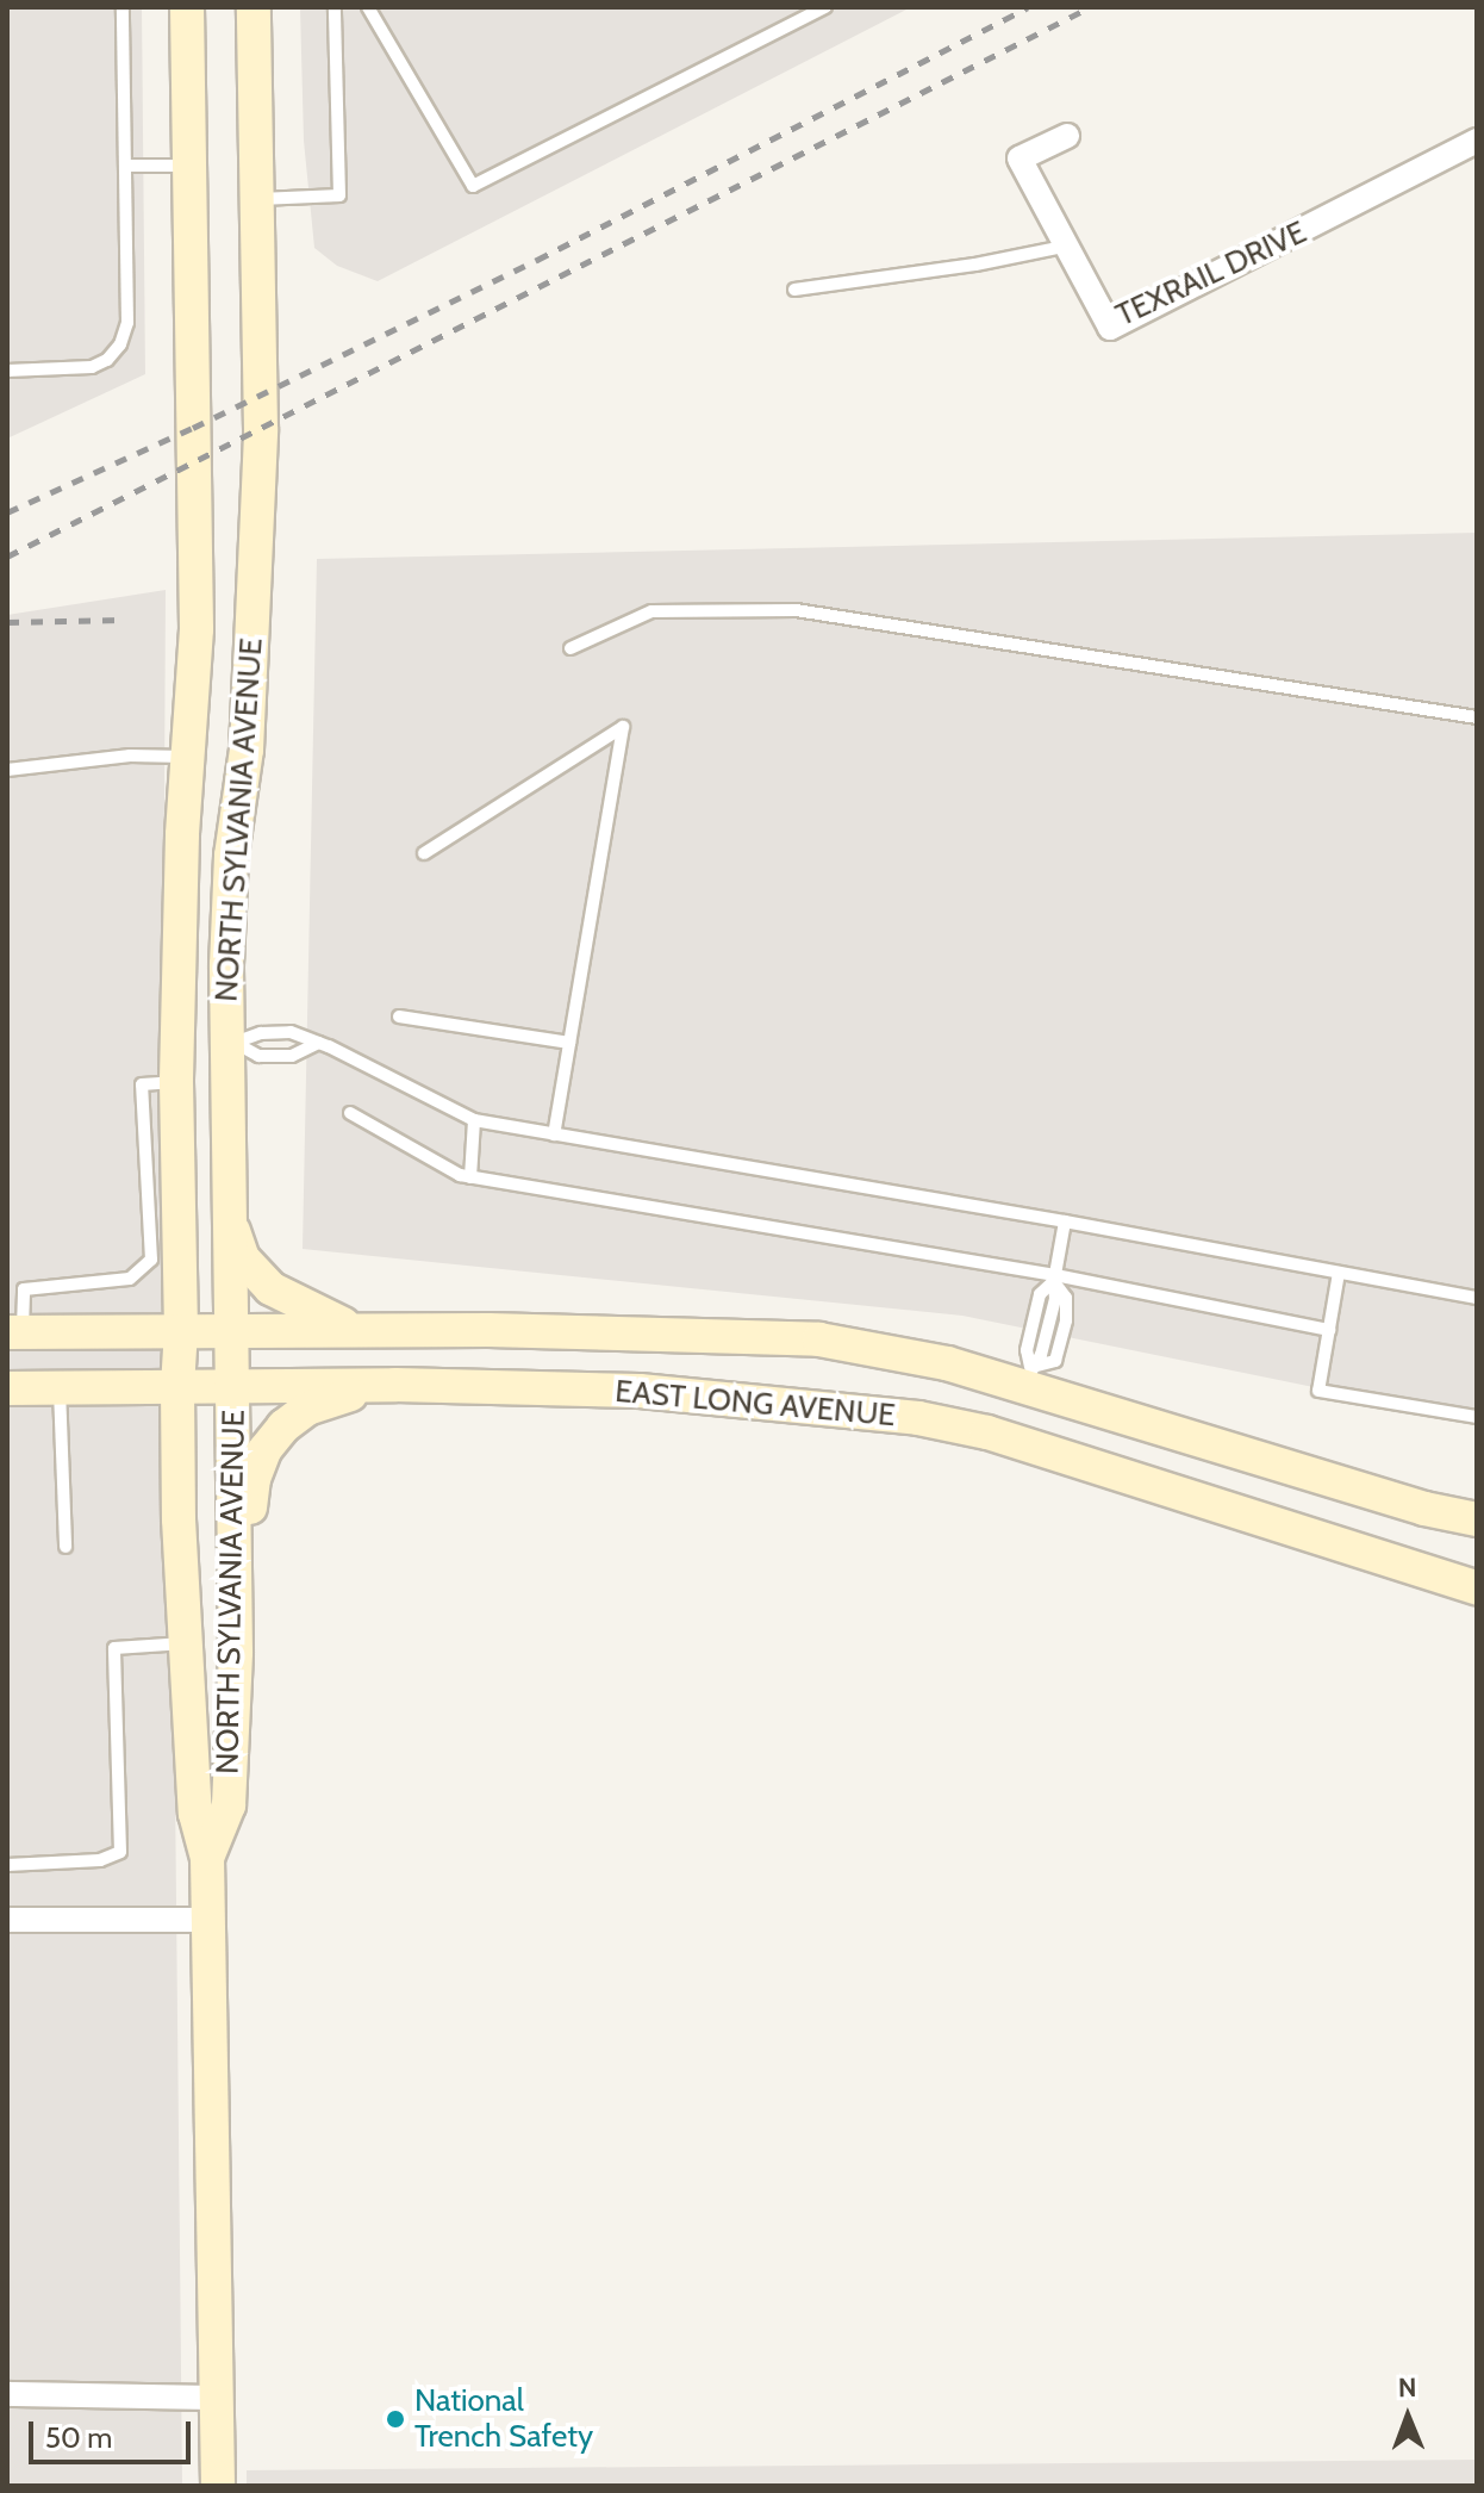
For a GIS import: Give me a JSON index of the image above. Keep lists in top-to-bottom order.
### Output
{
  "streets": {
    "main road": ["NORTH SYLVANIA AVENUE", "EAST LONG AVENUE"],
    "street": ["TEXRAIL DRIVE"]
  },
  "crossings": [
    ["NORTH SYLVANIA AVENUE", "EAST LONG AVENUE"]
  ],
  "places": ["National Trench Safety"],
  "scale_bar": "50 m",
  "north": "top"
}
